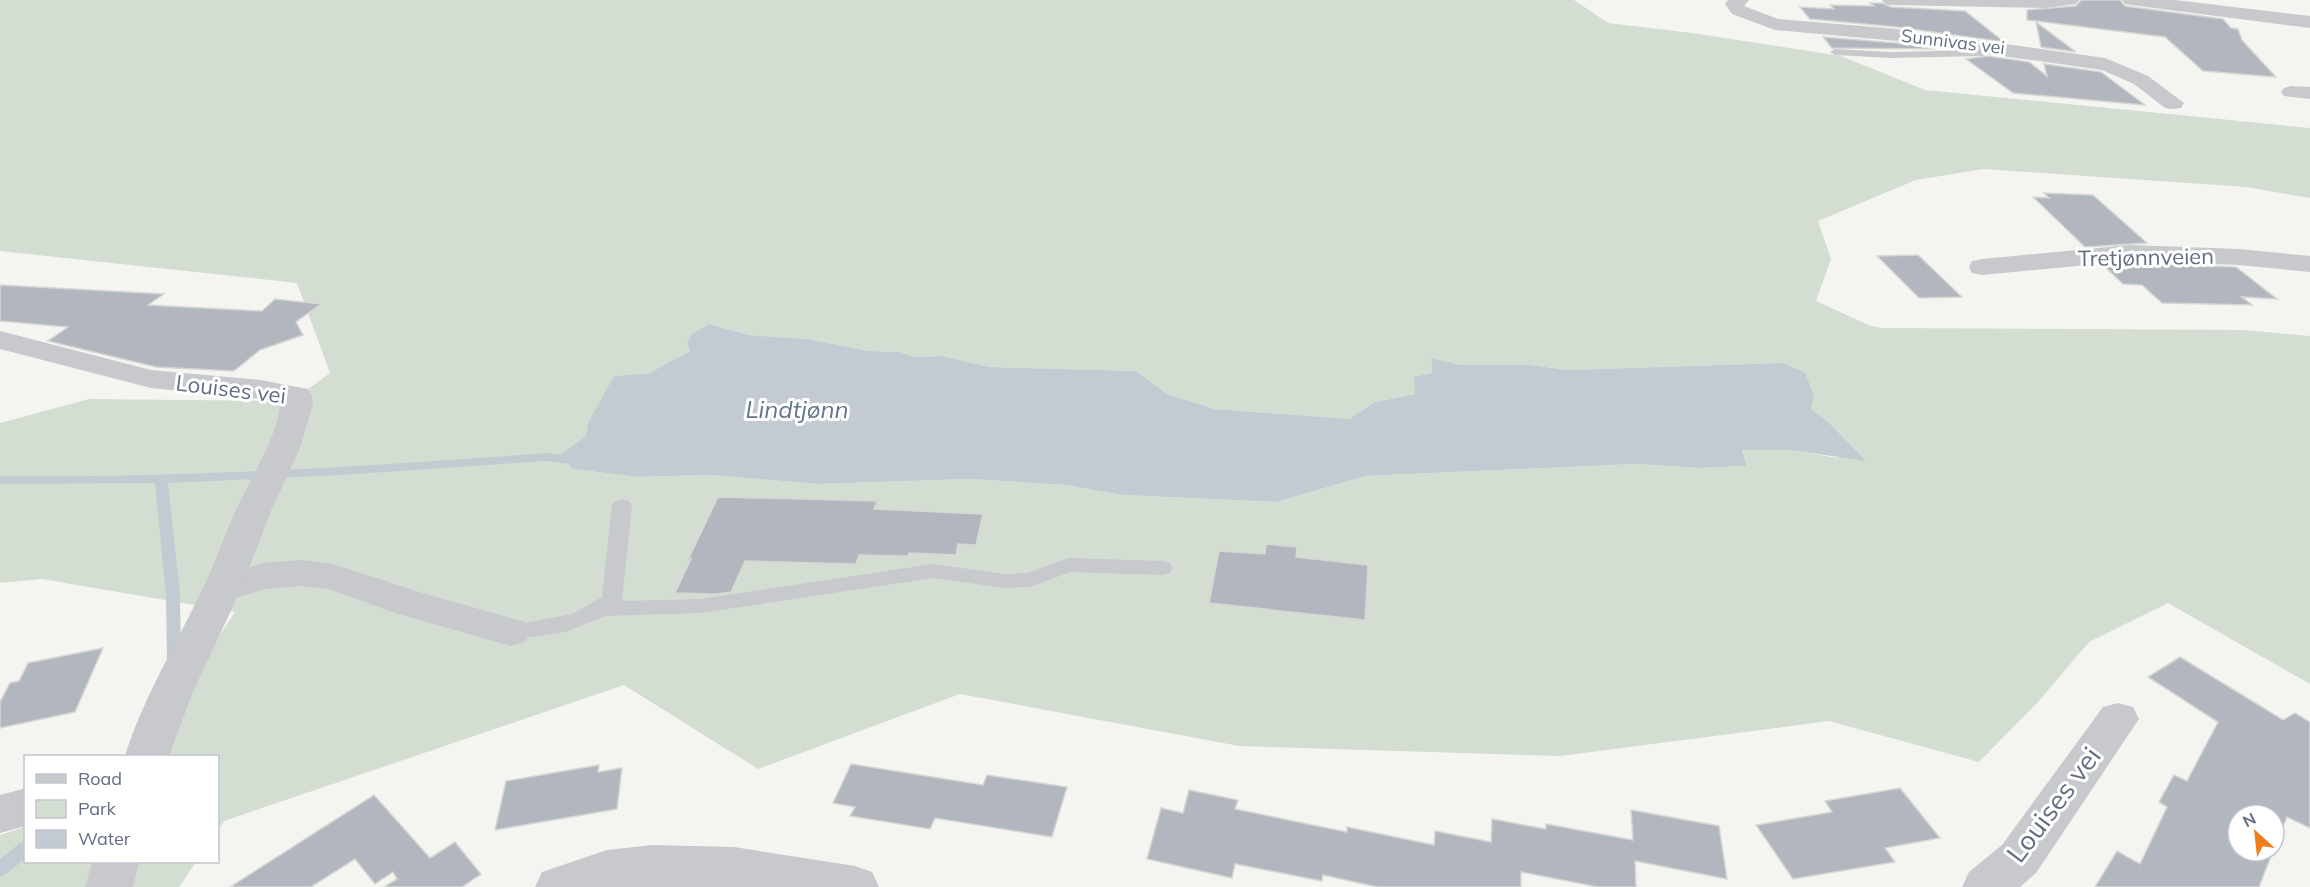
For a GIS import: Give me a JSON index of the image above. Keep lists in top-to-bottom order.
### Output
{
  "streets": {
    "street": ["Sunnivas vei", "Tretjønnveien", "Louises vei"]
  },
  "water": ["Lindtjønn"],
  "legend": ["Road", "Park", "Water"],
  "north": "top left"
}
